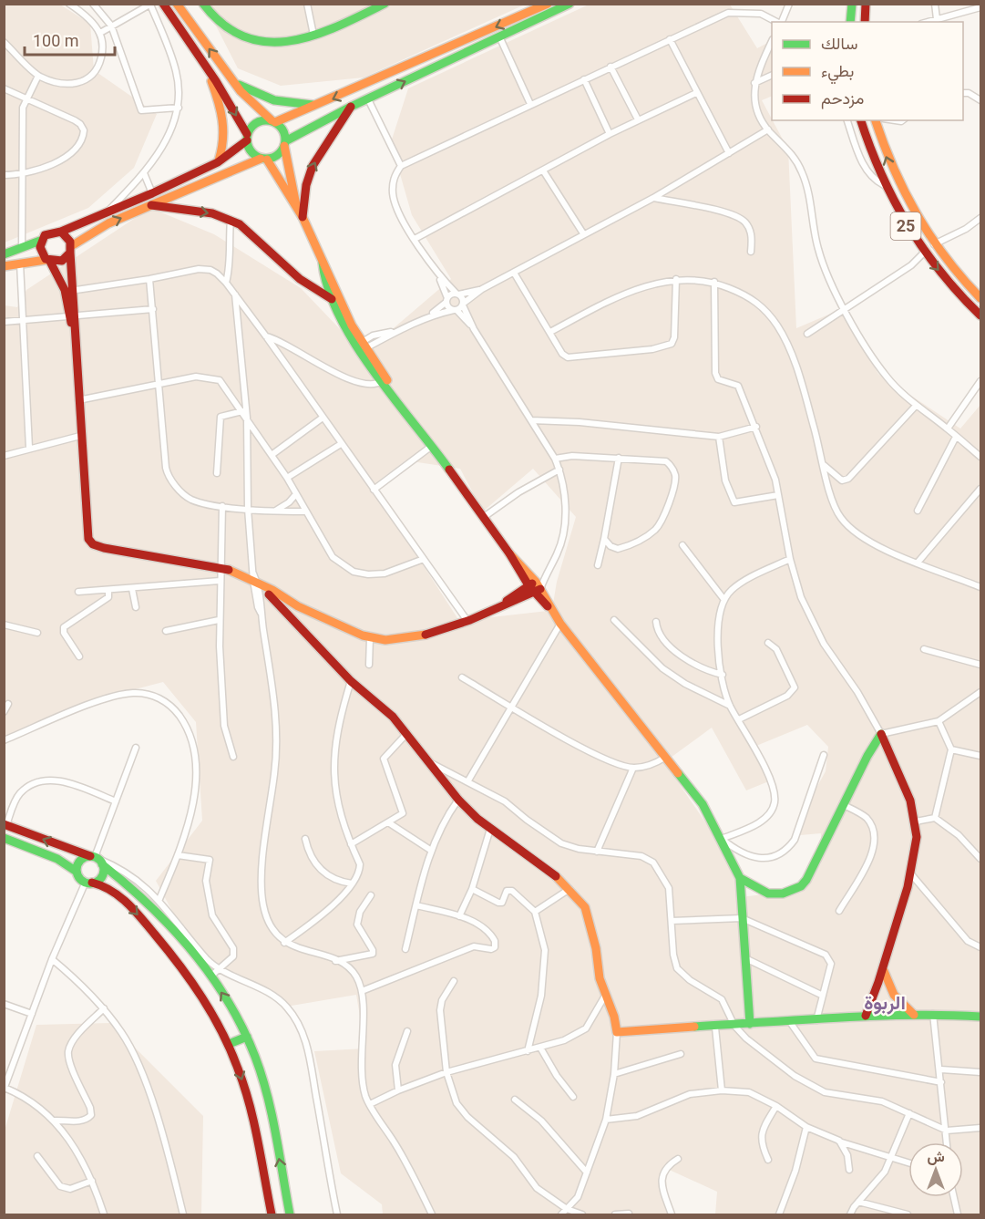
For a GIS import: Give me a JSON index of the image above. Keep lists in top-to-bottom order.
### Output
{
  "streets": {
    "street": ["25"]
  },
  "districts": ["الربوة"],
  "legend": ["سالك", "بطيء", "مزدحم"],
  "scale_bar": "100 m",
  "north": "top"
}
